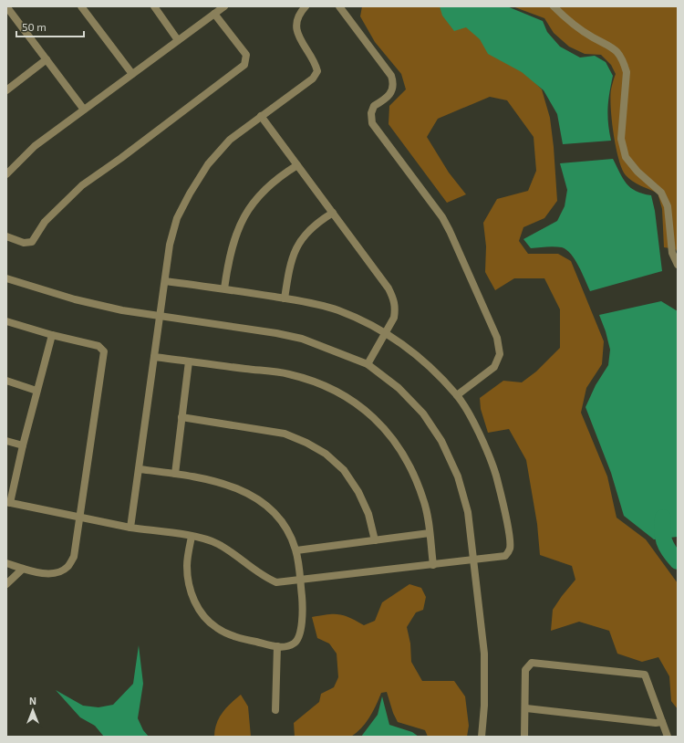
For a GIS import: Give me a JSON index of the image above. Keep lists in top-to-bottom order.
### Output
{
  "scale_bar": "50 m",
  "north": "top"
}
